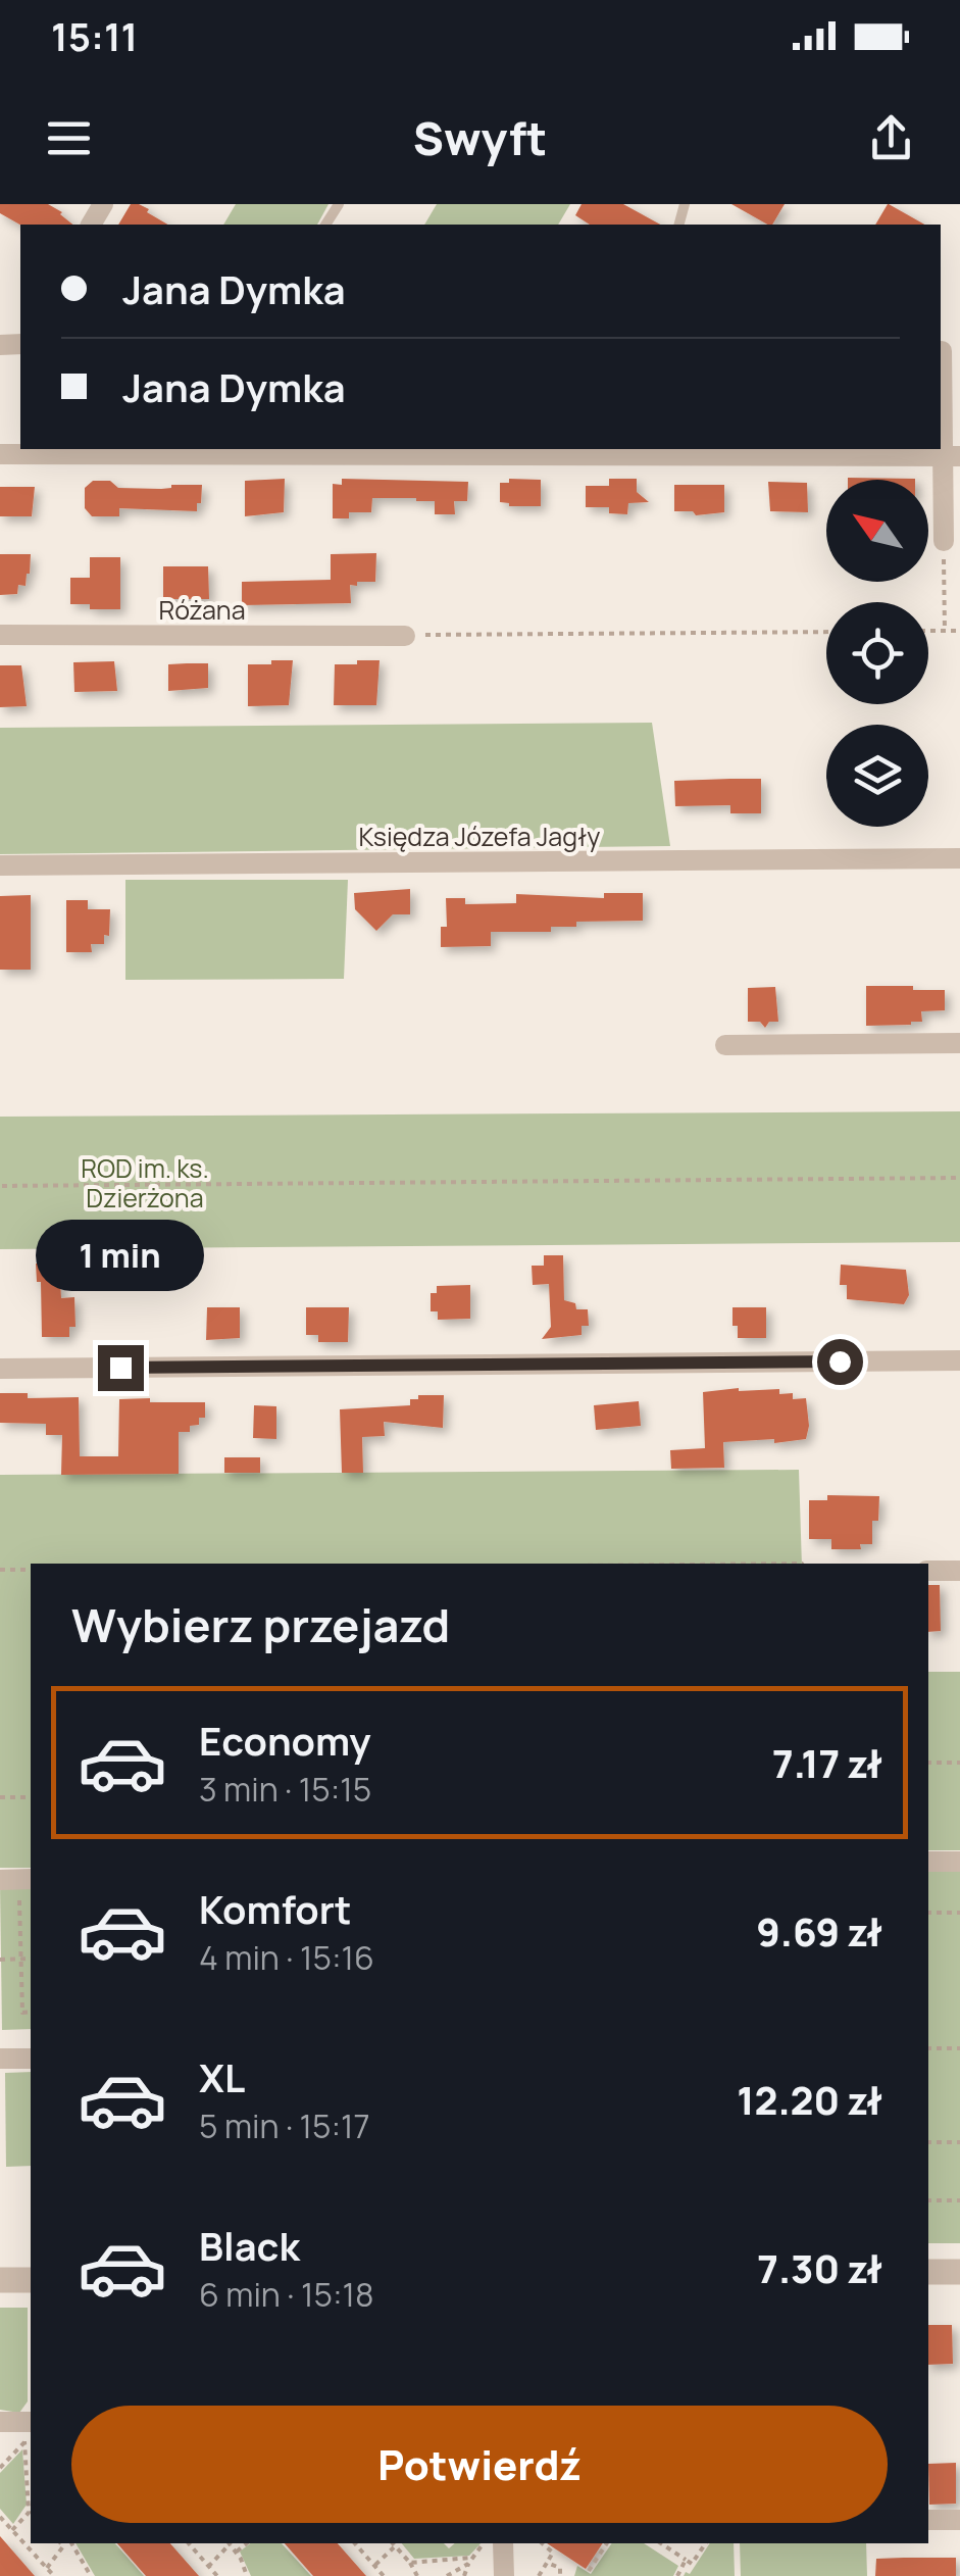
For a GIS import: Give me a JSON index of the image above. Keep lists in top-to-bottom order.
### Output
{
  "streets": {
    "street": ["Różana", "Księdza Józefa Jagły"]
  },
  "parks": ["ROD im. ks. Dzierżona"],
  "north": "top left",
  "page": {
    "status": "15:11",
    "header": "Swyft",
    "banner": ["Jana Dymka", "Jana Dymka"],
    "bubble": "1 min",
    "heading": "Wybierz przejazd",
    "list": [
      {
        "name": "Economy",
        "note": "3 min · 15:15",
        "value": "7.17 zł"
      },
      {
        "name": "Komfort",
        "note": "4 min · 15:16",
        "value": "9.69 zł"
      },
      {
        "name": "XL",
        "note": "5 min · 15:17",
        "value": "12.20 zł"
      },
      {
        "name": "Black",
        "note": "6 min · 15:18",
        "value": "7.30 zł"
      }
    ],
    "buttons": "Potwierdź"
  }
}
